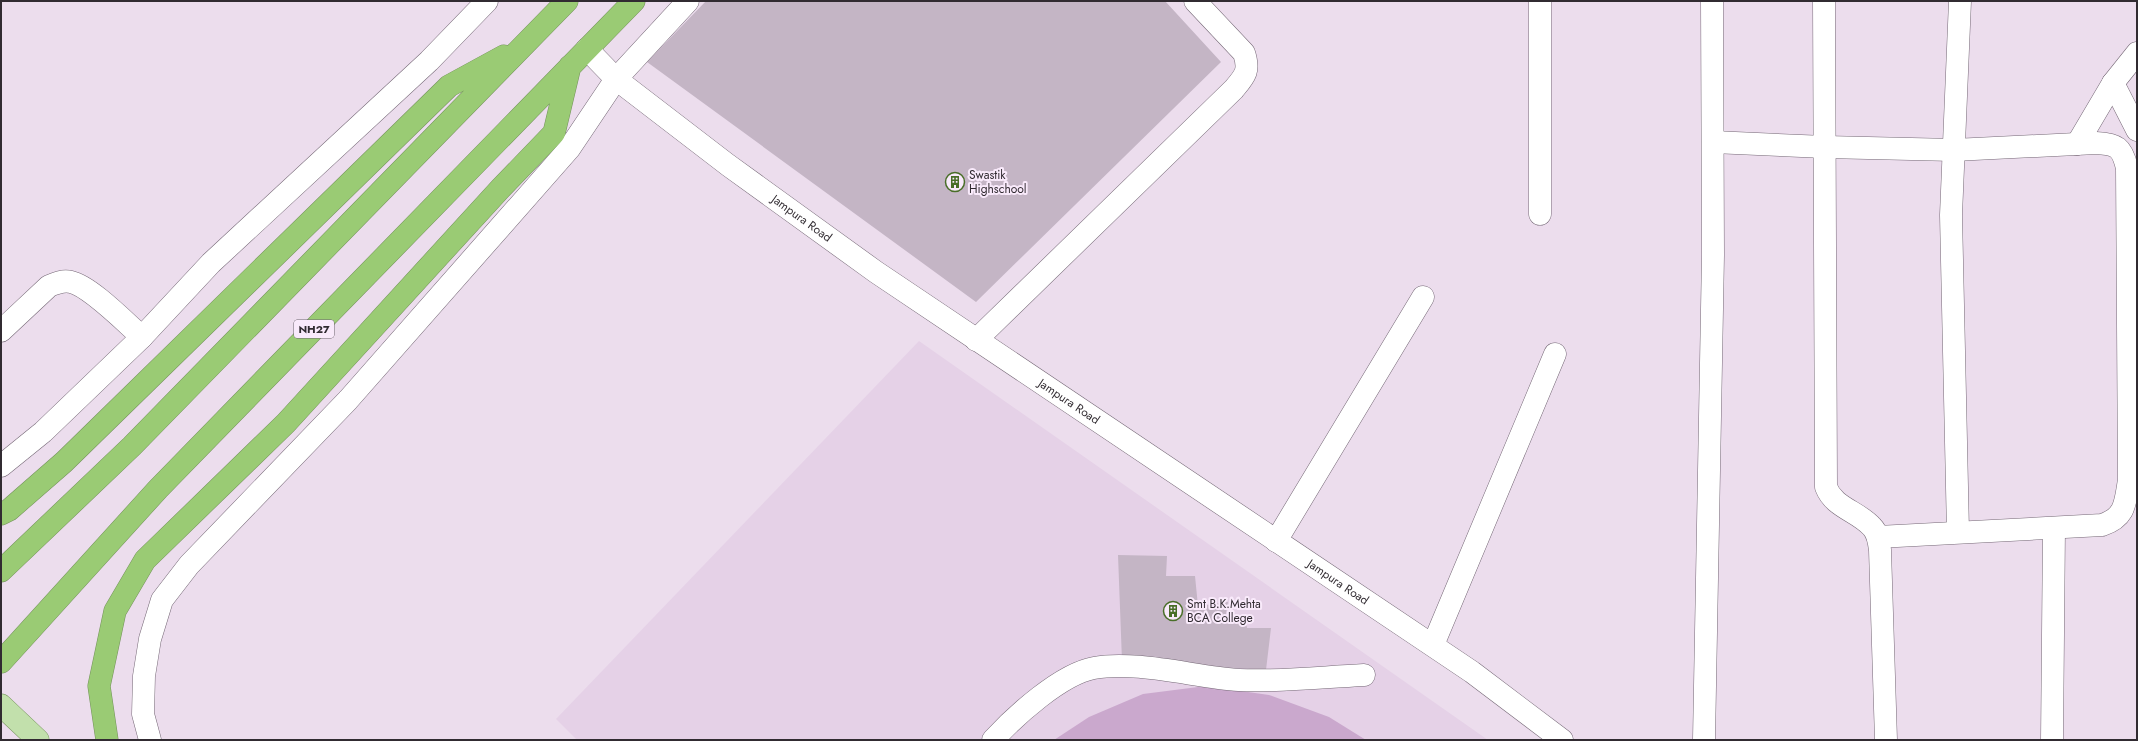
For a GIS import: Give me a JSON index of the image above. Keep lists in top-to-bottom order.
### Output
{
  "streets": {
    "highway": ["NH27"],
    "street": ["Jampura Road"]
  },
  "crossings": [
    ["Jampura Road", "NH27"]
  ],
  "places": {
    "building": ["Swastik Highschool", "Smt B.K.Mehta BCA College"]
  }
}
